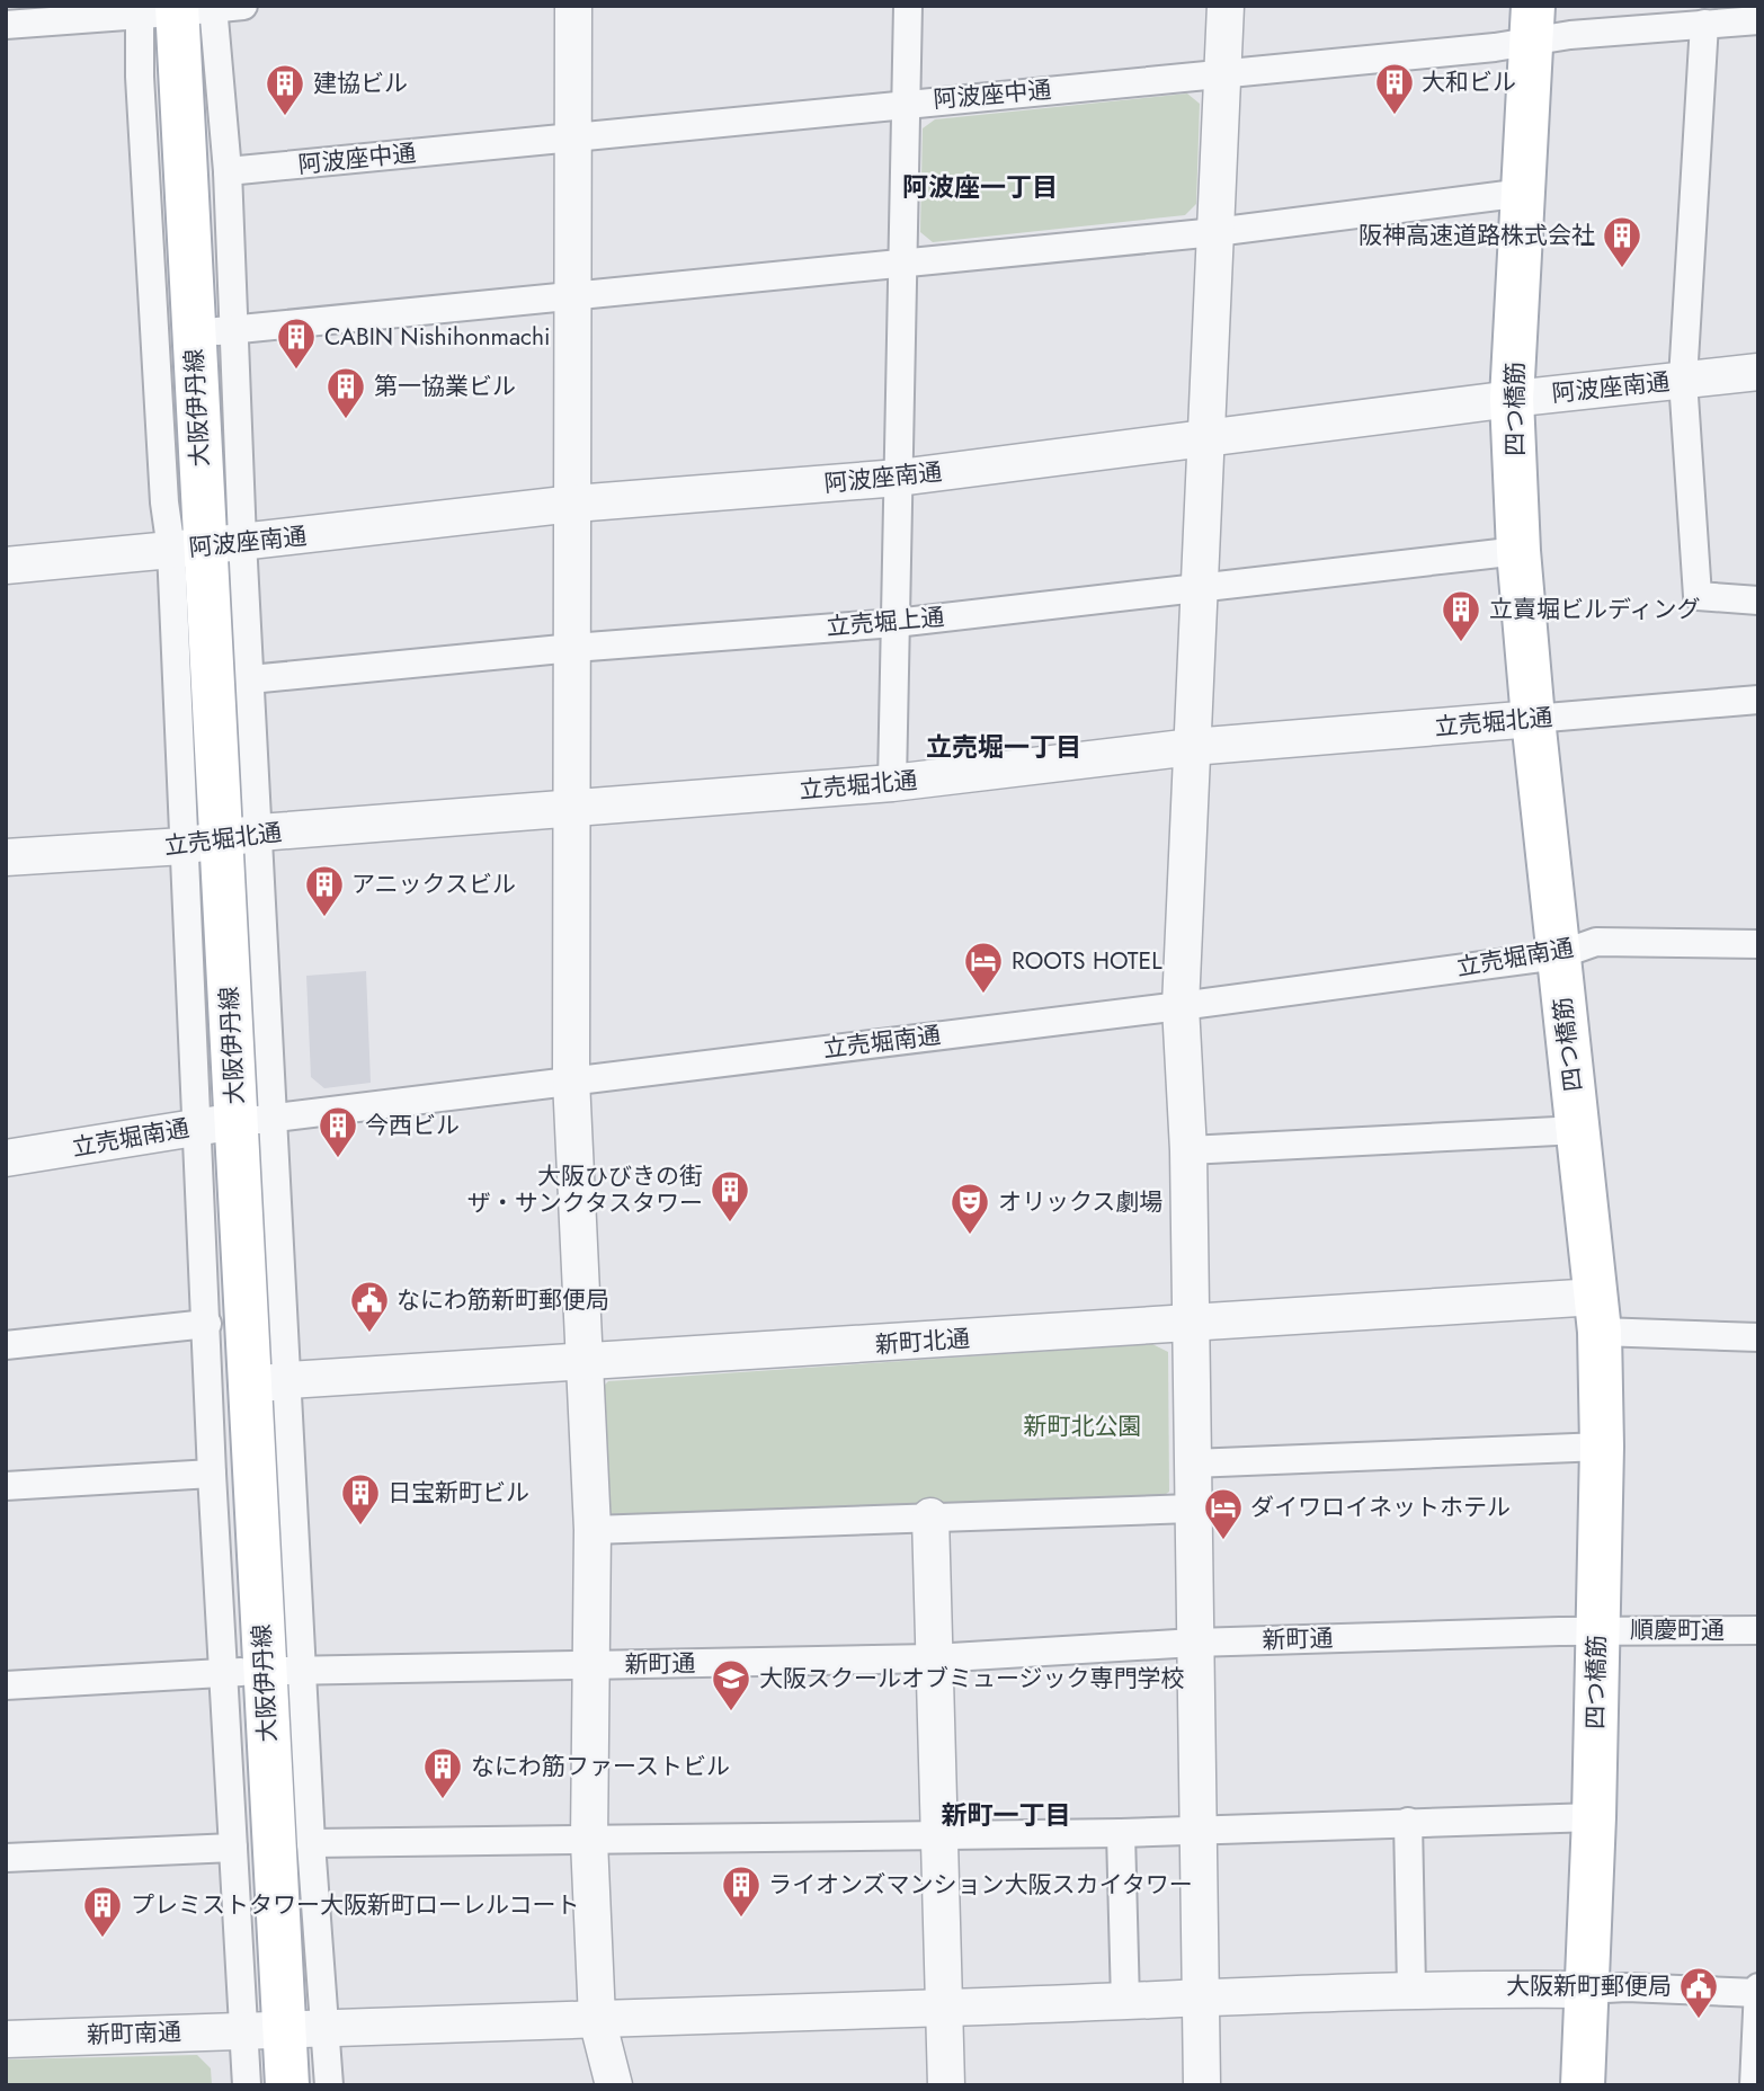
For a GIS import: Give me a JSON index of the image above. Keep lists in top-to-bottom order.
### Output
{
  "streets": {
    "main road": ["大阪伊丹線", "四つ橋筋"],
    "street": [
      "阿波座中通",
      "阿波座南通",
      "立売堀上通",
      "立売堀北通",
      "立売堀南通",
      "新町北通",
      "順慶町通",
      "新町通",
      "新町南通"
    ]
  },
  "crossings": [
    ["阿波座中通", "四つ橋筋"],
    ["阿波座南通", "大阪伊丹線"],
    ["阿波座南通", "四つ橋筋"],
    ["大阪伊丹線", "立売堀北通"],
    ["大阪伊丹線", "立売堀南通"],
    ["大阪伊丹線", "新町北通"],
    ["大阪伊丹線", "新町通"],
    ["大阪伊丹線", "新町南通"],
    ["四つ橋筋", "立売堀上通"],
    ["四つ橋筋", "立売堀北通"],
    ["四つ橋筋", "立売堀南通"],
    ["四つ橋筋", "新町北通"],
    ["四つ橋筋", "順慶町通"],
    ["四つ橋筋", "新町通"],
    ["四つ橋筋", "新町南通"],
    ["順慶町通", "新町通"]
  ],
  "districts": ["阿波座一丁目", "立売堀一丁目", "新町一丁目"],
  "parks": ["新町北公園"],
  "places": {
    "building": [
      "大和ビル",
      "建協ビル",
      "阪神高速道路株式会社",
      "CABIN Nishihonmachi",
      "第一協業ビル",
      "立賣堀ビルディング",
      "アニックスビル",
      "今西ビル",
      "大阪ひびきの街 ザ・サンクタスタワー",
      "日宝新町ビル",
      "なにわ筋ファーストビル",
      "ライオンズマンション大阪スカイタワー",
      "プレミストタワー大阪新町ローレルコート"
    ],
    "hotel": ["ROOTS HOTEL", "ダイワロイネットホテル"],
    "theatre": ["オリックス劇場"],
    "public building": ["なにわ筋新町郵便局", "大阪新町郵便局"],
    "school or university": ["大阪スクールオブミュージック専門学校"]
  }
}
